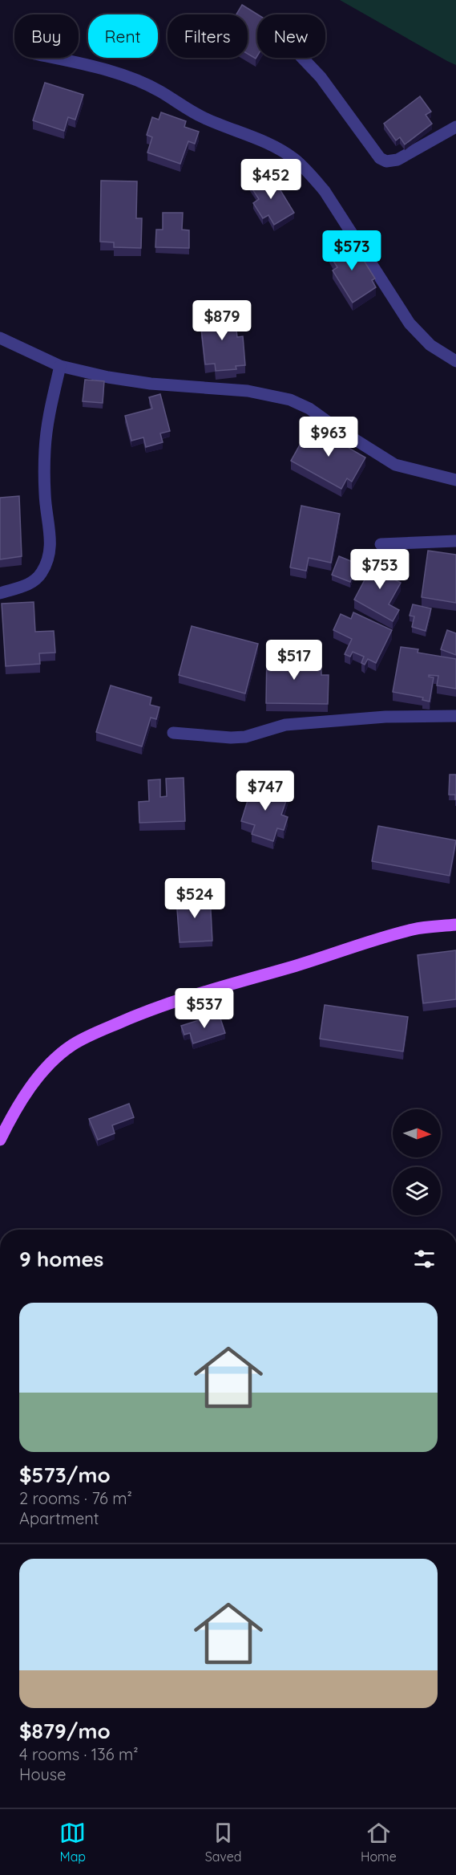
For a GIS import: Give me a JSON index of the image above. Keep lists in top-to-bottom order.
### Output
{
  "north": "right",
  "page": {
    "chip": [
      "Buy",
      "Rent",
      "Filters",
      "New"
    ],
    "price": [
      "$452",
      "$573",
      "$879",
      "$963",
      "$753",
      "$517",
      "$747",
      "$524",
      "$537"
    ],
    "heading": "9 homes",
    "list": [
      {
        "name": "$573/mo",
        "note": "2 rooms · 76 m² · Apartment"
      },
      {
        "name": "$879/mo",
        "note": "4 rooms · 136 m² · House"
      }
    ],
    "tabs": ["Map", "Saved", "Home"]
  }
}
